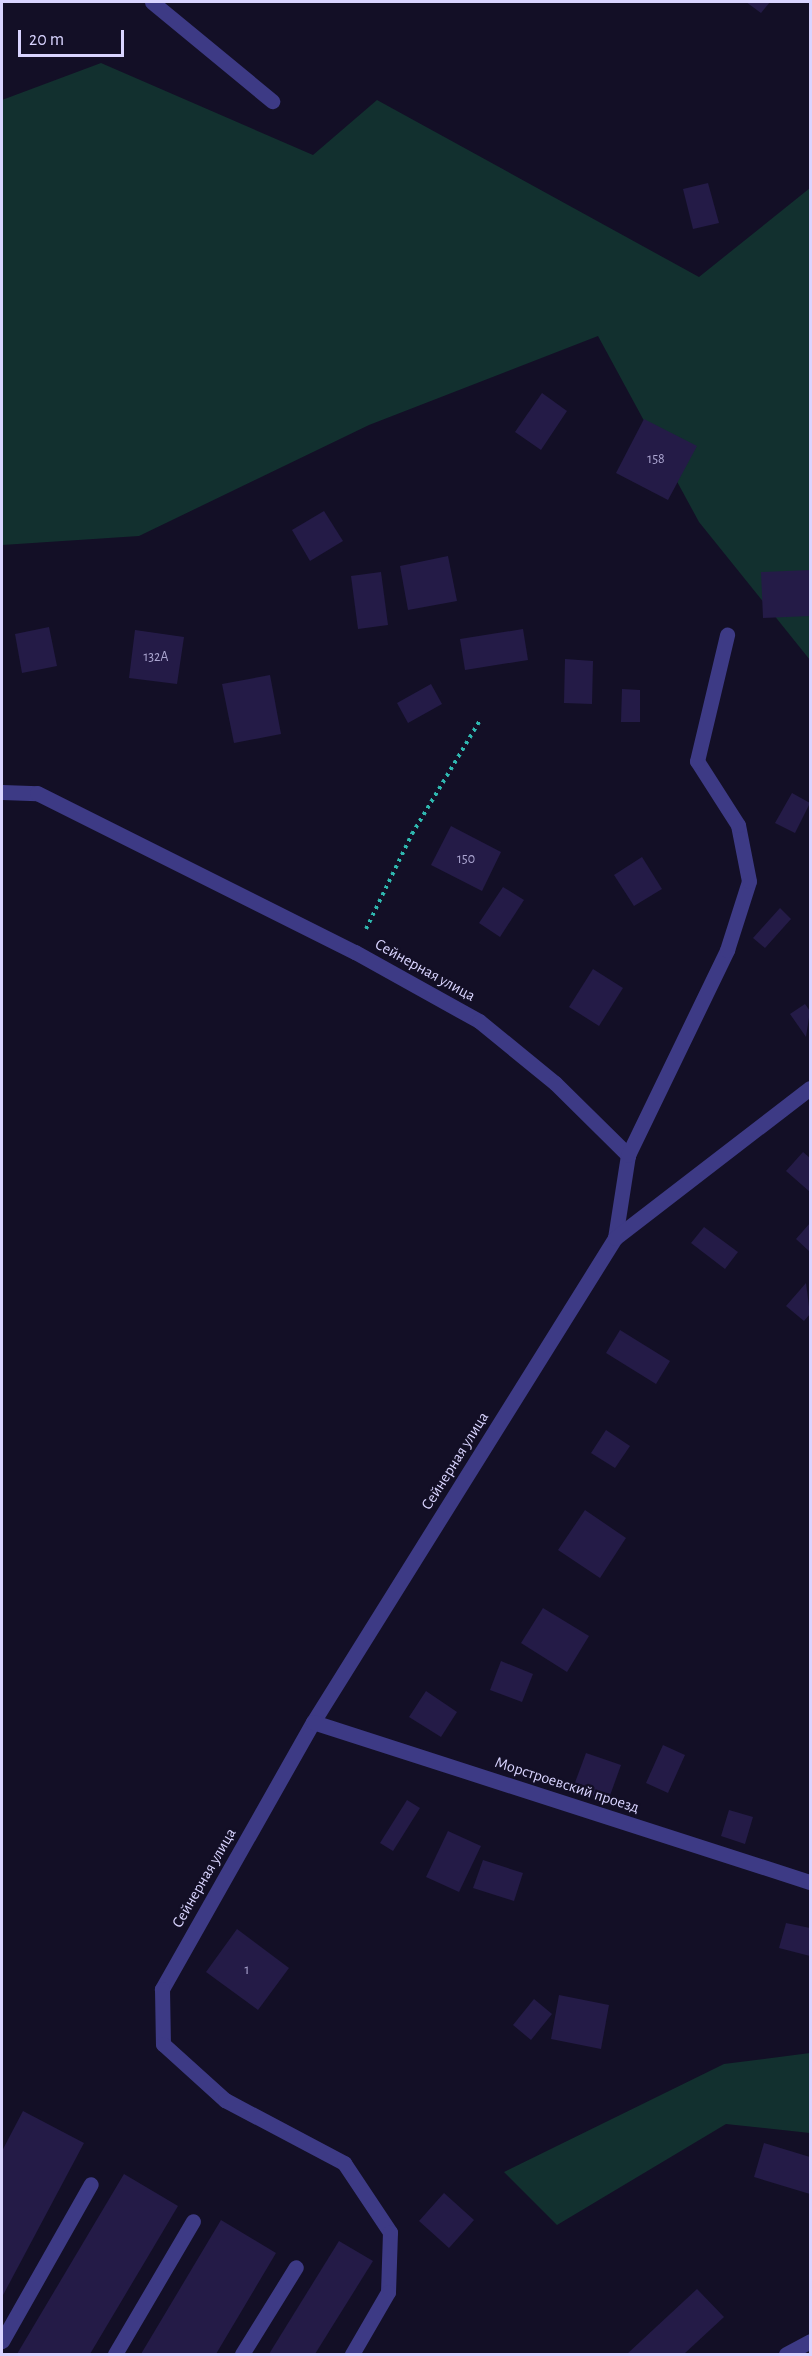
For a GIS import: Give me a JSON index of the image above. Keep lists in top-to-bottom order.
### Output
{
  "streets": {
    "lane": ["Сейнерная улица", "Морстроевский проезд"]
  },
  "crossings": [
    ["Сейнерная улица", "Морстроевский проезд"]
  ],
  "house_numbers": [
    "158",
    "132А",
    "150",
    "1"
  ],
  "scale_bar": "20 m"
}
